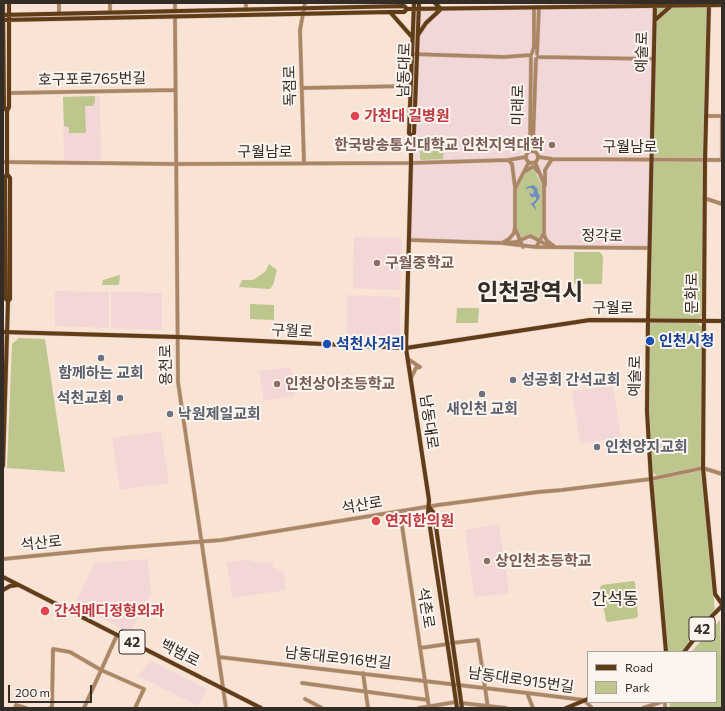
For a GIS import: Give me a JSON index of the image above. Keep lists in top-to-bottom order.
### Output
{
  "streets": {
    "main road": [
      "예술로",
      "남동대로",
      "문화로",
      "구월로",
      "42",
      "백범로"
    ],
    "street": [
      "호구포로765번길",
      "독점로",
      "미래로",
      "구월남로",
      "정각로",
      "용천로",
      "석산로",
      "석촌로",
      "남동대로916번길",
      "남동대로915번길"
    ]
  },
  "crossings": [
    ["예술로", "구월남로"],
    ["예술로", "정각로"],
    ["예술로", "구월로"],
    ["예술로", "석산로"],
    ["남동대로", "구월남로"],
    ["남동대로", "구월로"],
    ["남동대로", "석산로"],
    ["남동대로", "남동대로916번길"],
    ["남동대로", "남동대로915번길"],
    ["호구포로765번길", "용천로"],
    ["독점로", "구월남로"],
    ["미래로", "구월남로"],
    ["구월남로", "문화로"],
    ["구월남로", "용천로"],
    ["문화로", "구월로"],
    ["문화로", "석산로"],
    ["문화로", "42"],
    ["구월로", "용천로"],
    ["용천로", "석산로"],
    ["용천로", "백범로"],
    ["용천로", "남동대로916번길"],
    ["석산로", "석촌로"],
    ["석촌로", "남동대로916번길"],
    ["남동대로916번길", "남동대로915번길"]
  ],
  "districts": ["인천광역시", "간석동"],
  "places": [
    "가천대 길병원",
    "한국방송통신대학교 인천지역대학",
    "구월중학교",
    "인천시청",
    "석천사거리",
    "함께하는 교회",
    "성공회 간석교회",
    "인천상아초등학교",
    "새인천 교회",
    "석천교회",
    "낙원제일교회",
    "인천양지교회",
    "연지한의원",
    "상인천초등학교",
    "간석메디정형외과"
  ],
  "legend": ["Road", "Park"],
  "scale_bar": "200 m"
}
